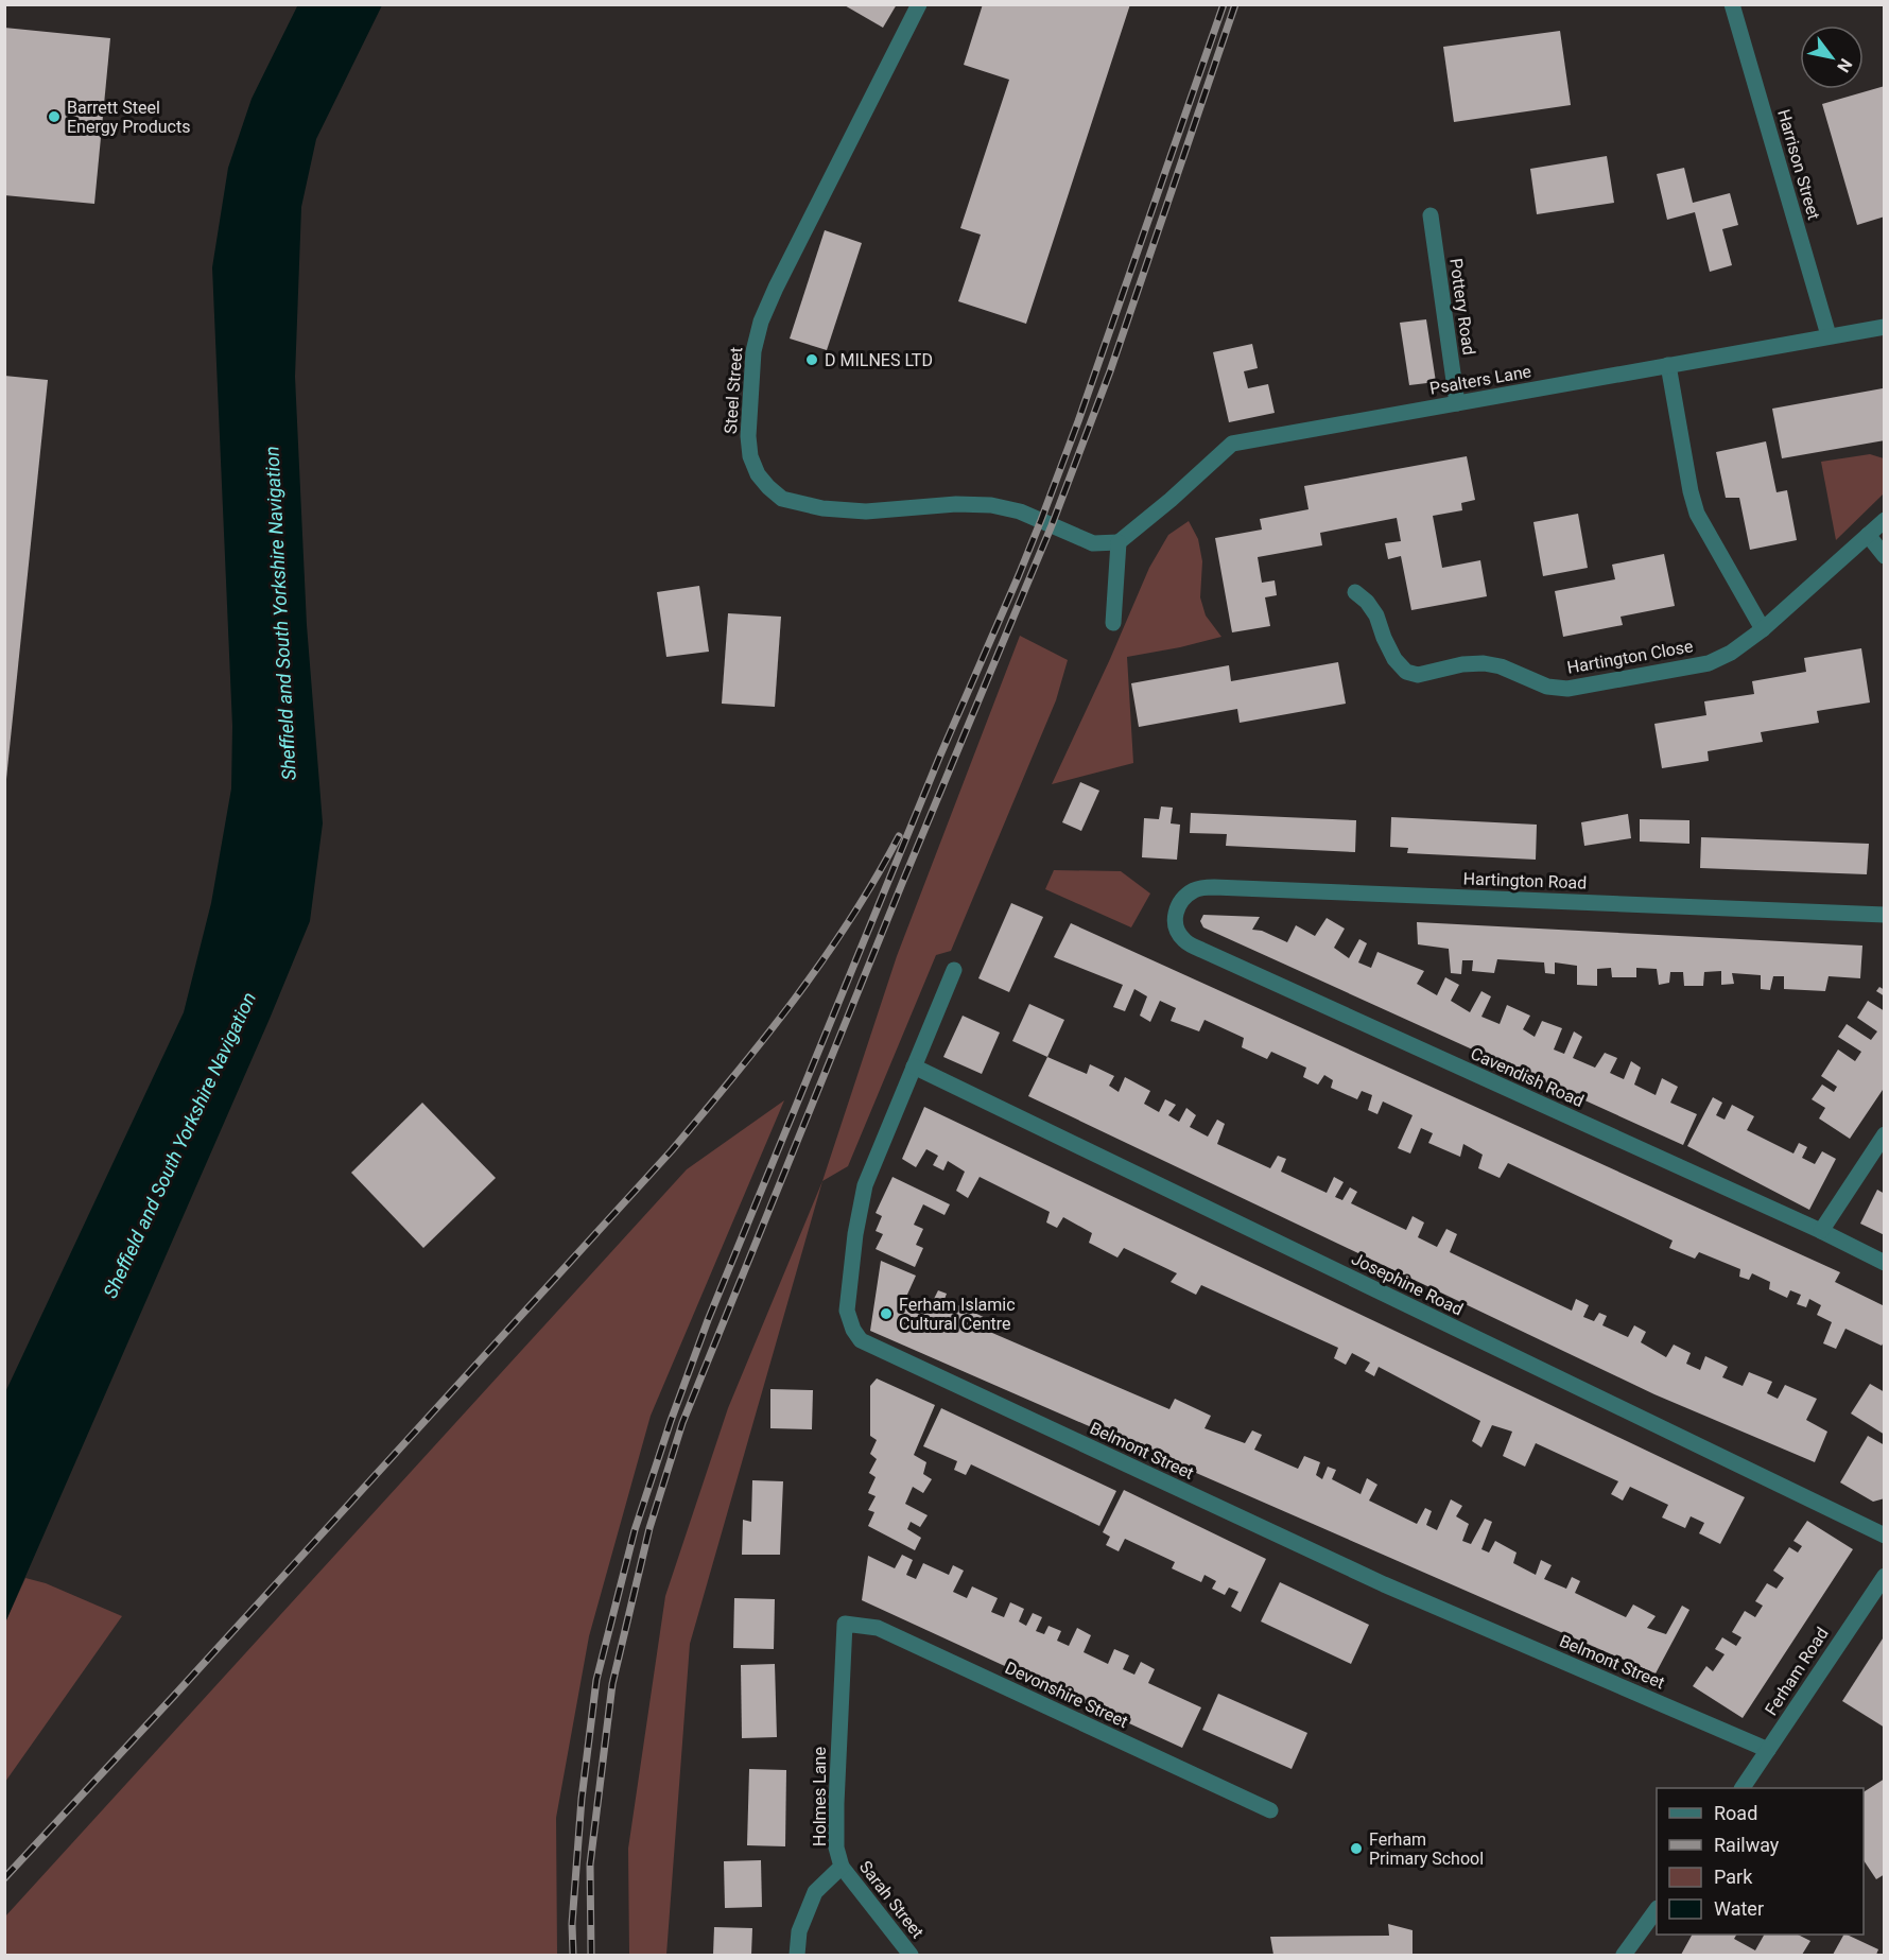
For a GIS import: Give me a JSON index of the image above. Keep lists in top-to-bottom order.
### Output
{
  "streets": {
    "street": [
      "Harrison Street",
      "Pottery Road",
      "Psalters Lane",
      "Steel Street",
      "Hartington Close",
      "Hartington Road",
      "Cavendish Road",
      "Josephine Road",
      "Belmont Street",
      "Ferham Road",
      "Devonshire Street",
      "Holmes Lane",
      "Sarah Street"
    ]
  },
  "crossings": [
    ["Harrison Street", "Psalters Lane"],
    ["Pottery Road", "Psalters Lane"],
    ["Psalters Lane", "Steel Street"],
    ["Hartington Road", "Cavendish Road"],
    ["Josephine Road", "Belmont Street"],
    ["Belmont Street", "Ferham Road"],
    ["Devonshire Street", "Holmes Lane"],
    ["Holmes Lane", "Sarah Street"]
  ],
  "water": ["Sheffield and South Yorkshire Navigation"],
  "places": [
    "Barrett Steel Energy Products",
    "D MILNES LTD",
    "Ferham Islamic Cultural Centre",
    "Ferham Primary School"
  ],
  "legend": [
    "Road",
    "Railway",
    "Park",
    "Water"
  ],
  "north": "bottom right"
}
